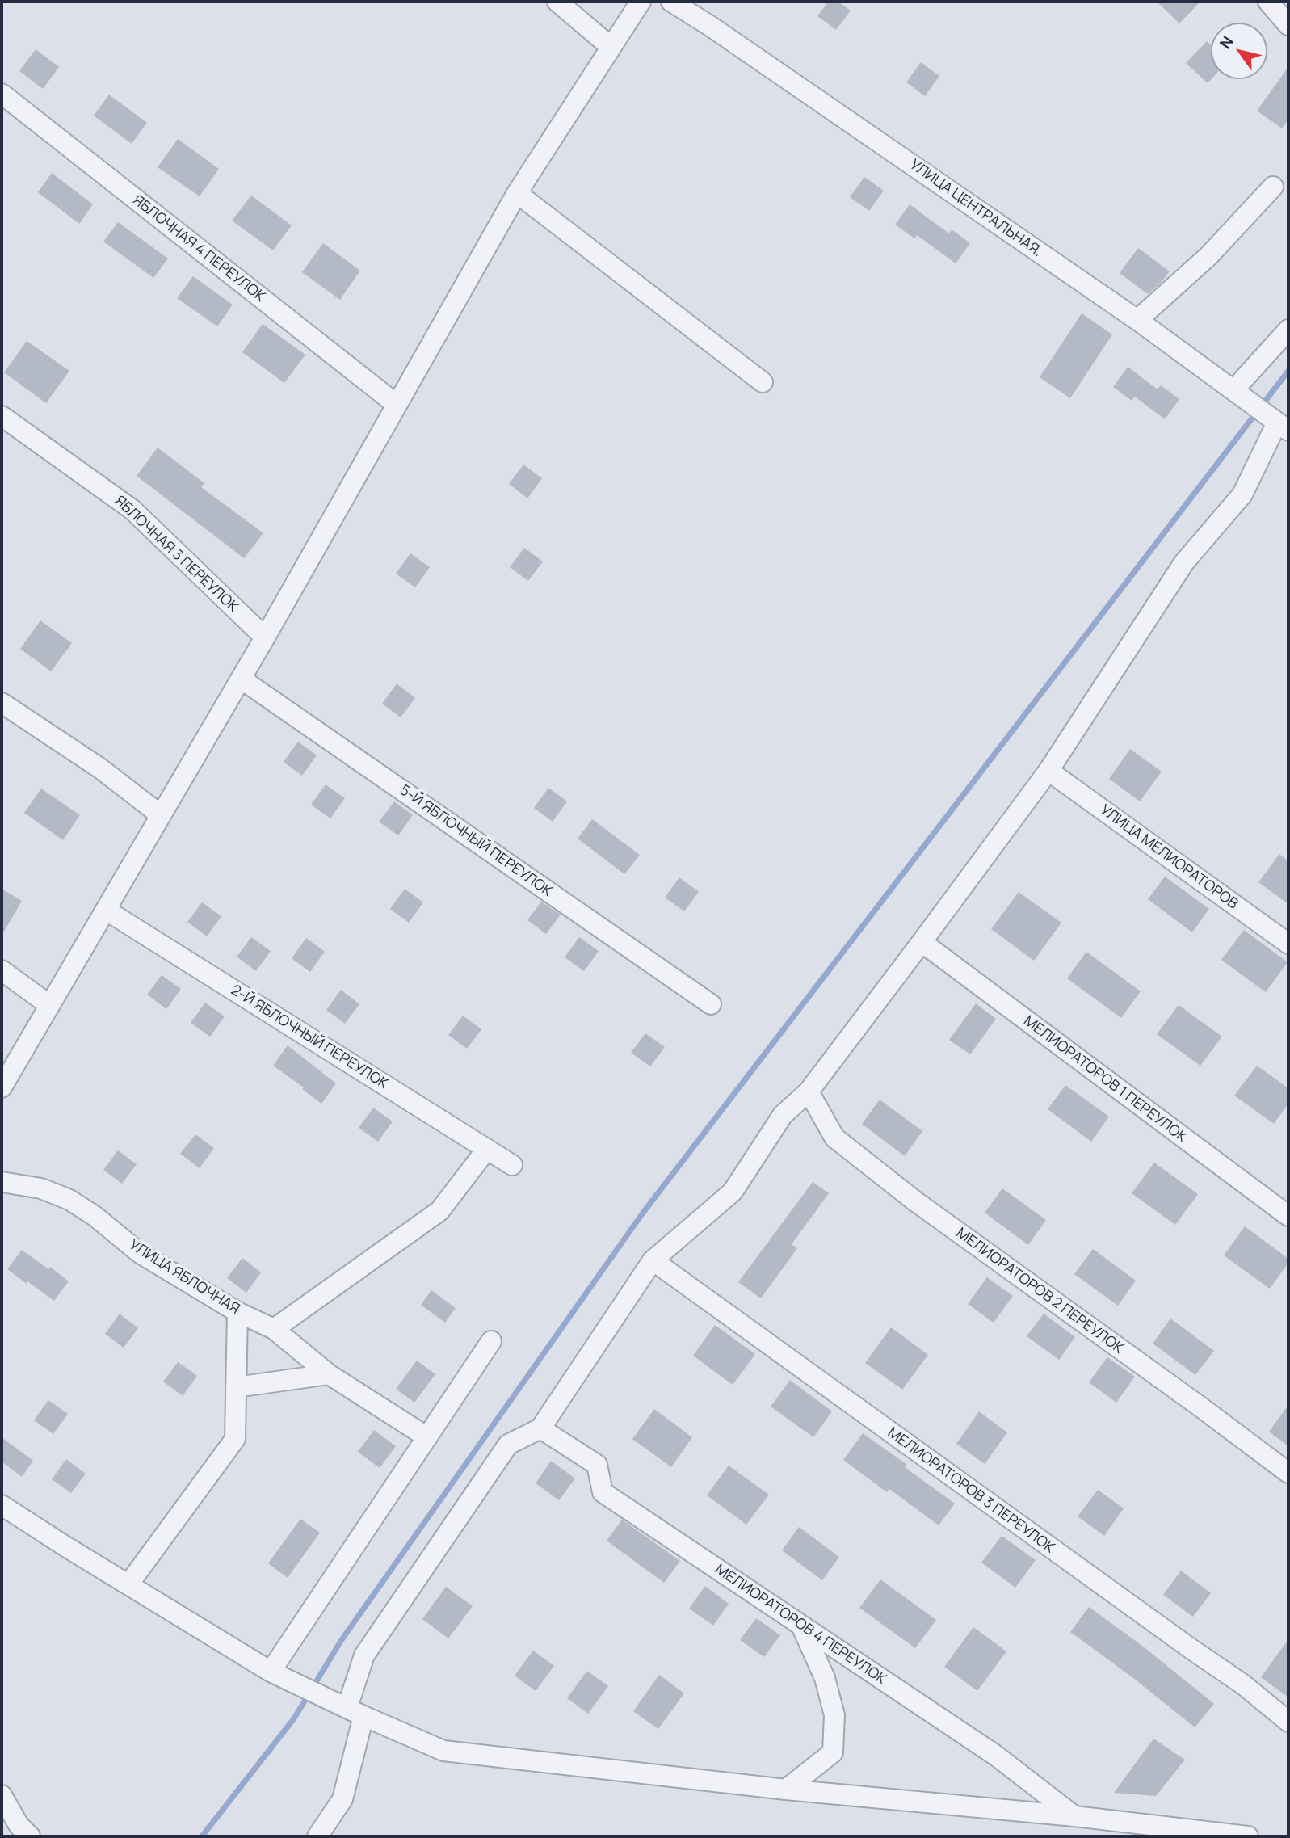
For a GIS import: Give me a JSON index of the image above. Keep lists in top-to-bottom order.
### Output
{
  "streets": {
    "street": [
      "УЛИЦА ЦЕНТРАЛЬНАЯ.",
      "ЯБЛОЧНАЯ 4 ПЕРЕУЛОК",
      "ЯБЛОЧНАЯ 3 ПЕРЕУЛОК",
      "5-Й ЯБЛОЧНЫЙ ПЕРЕУЛОК",
      "УЛИЦА МЕЛИОРАТОРОВ",
      "2-Й ЯБЛОЧНЫЙ ПЕРЕУЛОК",
      "МЕЛИОРАТОРОВ 1 ПЕРЕУЛОК",
      "УЛИЦА ЯБЛОЧНАЯ",
      "МЕЛИОРАТОРОВ 2 ПЕРЕУЛОК",
      "МЕЛИОРАТОРОВ 3 ПЕРЕУЛОК",
      "МЕЛИОРАТОРОВ 4 ПЕРЕУЛОК"
    ]
  },
  "north": "top left"
}
